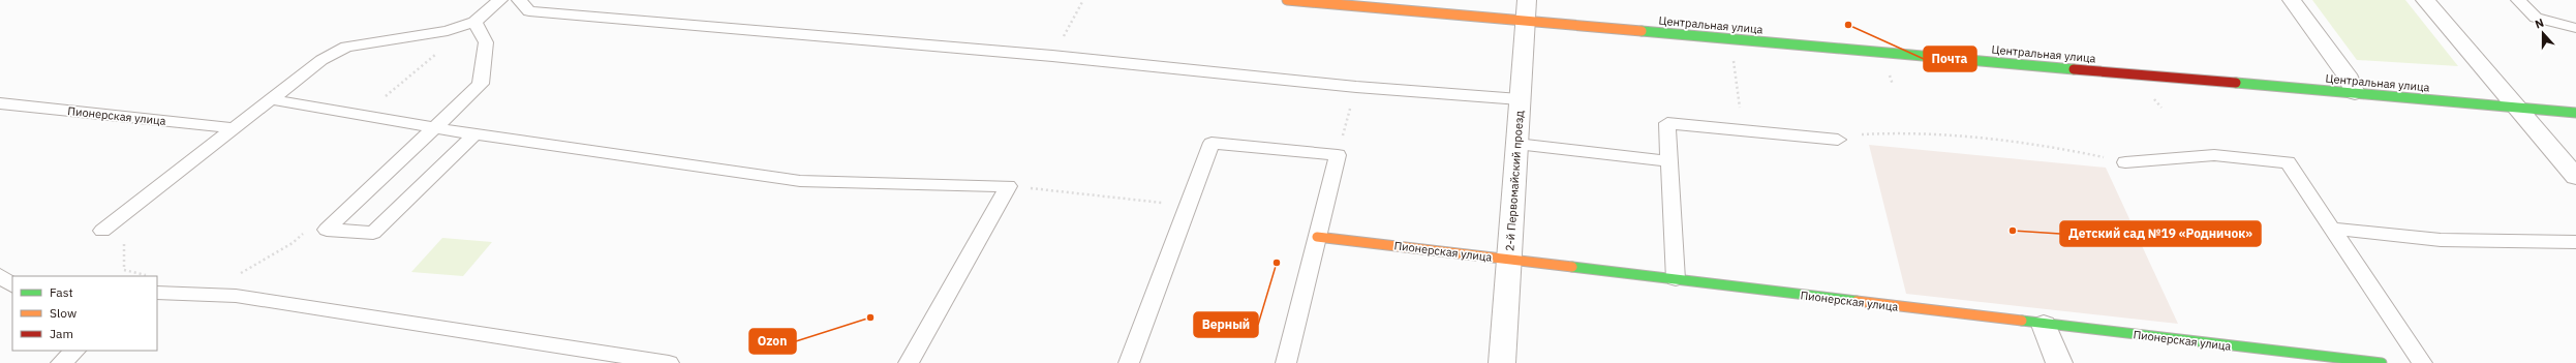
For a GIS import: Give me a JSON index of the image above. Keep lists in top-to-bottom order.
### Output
{
  "streets": {
    "main road": ["Центральная улица", "Пионерская улица"],
    "street": ["2-й Первомайский проезд"]
  },
  "crossings": [
    ["Центральная улица", "2-й Первомайский проезд"],
    ["Пионерская улица", "2-й Первомайский проезд"]
  ],
  "places": [
    "Почта",
    "Детский сад №19 «Родничок»",
    "Верный",
    "Ozon"
  ],
  "legend": ["Fast", "Slow", "Jam"],
  "north": "top"
}
